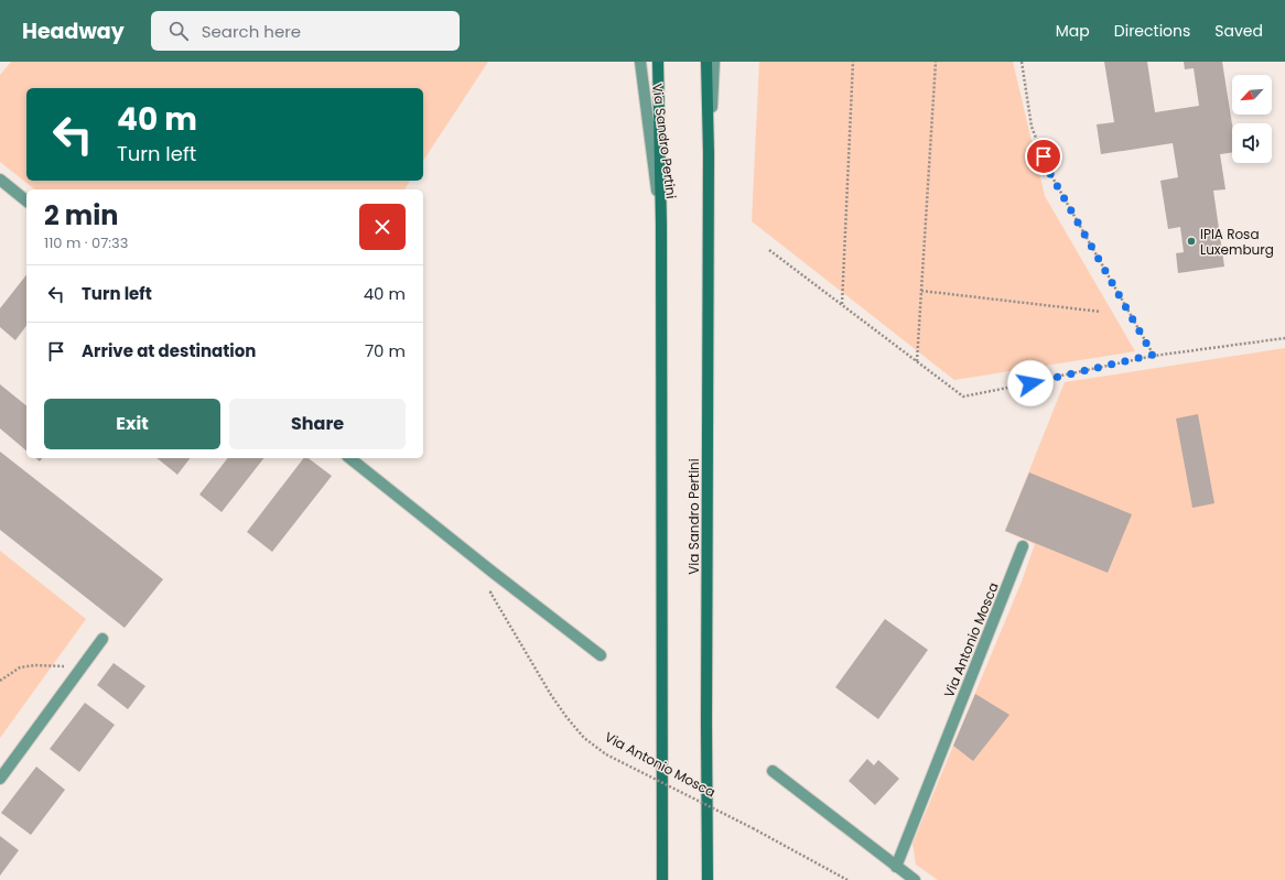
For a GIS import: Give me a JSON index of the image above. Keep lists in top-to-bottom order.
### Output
{
  "streets": {
    "main road": ["Via Sandro Pertini"],
    "street": ["Via Antonio Mosca"]
  },
  "places": ["IPIA Rosa Luxemburg"],
  "north": "bottom left",
  "page": {
    "header": "Headway",
    "search": "Search here",
    "nav": ["Map", "Directions", "Saved"],
    "turn": ["40 m", "Turn left"],
    "heading": ["2 min", "110 m · 07:33"],
    "list": [
      {
        "name": "Turn left",
        "value": "40 m"
      },
      {
        "name": "Arrive at destination",
        "value": "70 m"
      }
    ],
    "buttons": ["Exit", "Share"]
  }
}
